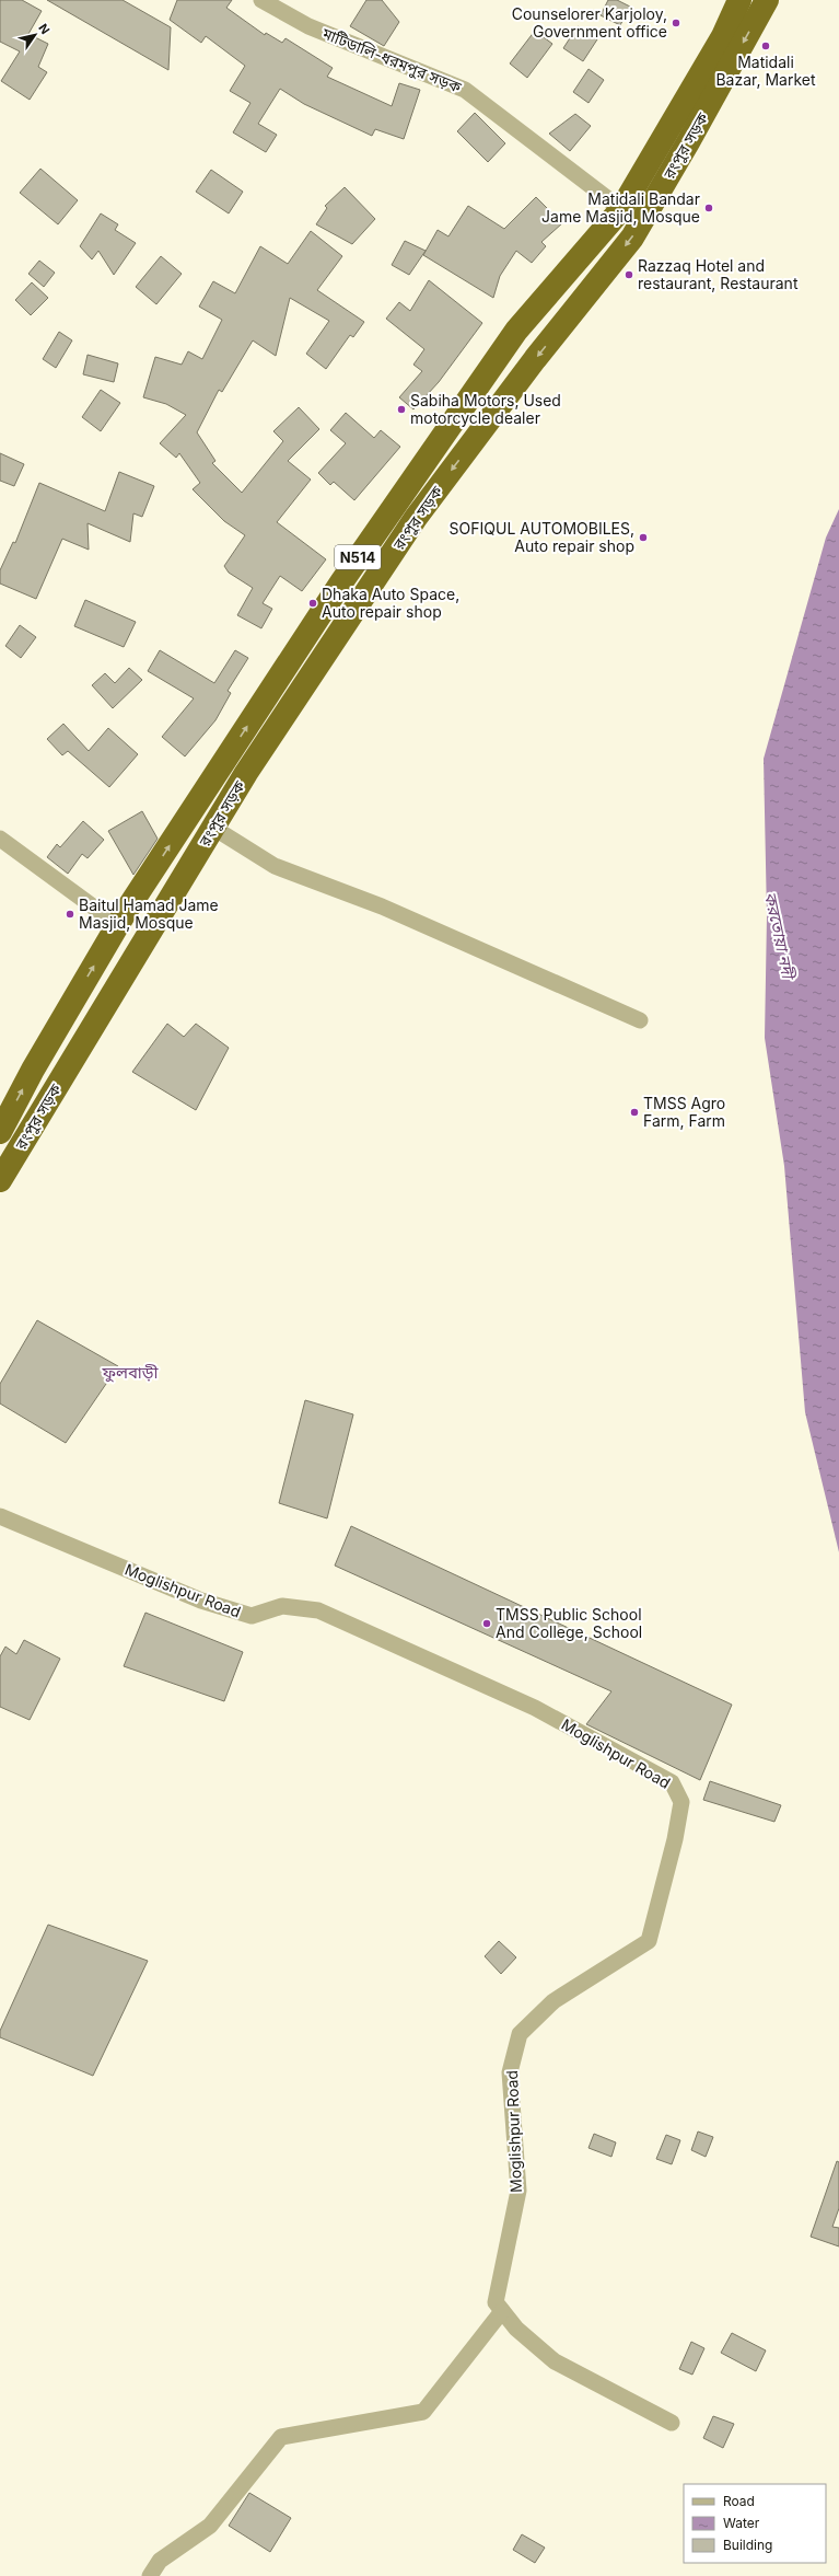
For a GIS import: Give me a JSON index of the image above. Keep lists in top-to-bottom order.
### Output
{
  "streets": {
    "highway": ["রংপুর সড়ক", "N514"],
    "street": ["মাটিডালি-ধরমপুর সড়ক", "Moglishpur Road"]
  },
  "crossings": [
    ["মাটিডালি-ধরমপুর সড়ক", "রংপুর সড়ক"]
  ],
  "districts": ["ফুলবাড়ী"],
  "water": ["করতোয়া নদী"],
  "places": [
    "Counselorer Karjoloy, Government office",
    "Matidali Bazar, Market",
    "Matidali Bandar Jame Masjid, Mosque",
    "Razzaq Hotel and restaurant, Restaurant",
    "Sabiha Motors, Used motorcycle dealer",
    "SOFIQUL AUTOMOBILES, Auto repair shop",
    "Dhaka Auto Space, Auto repair shop",
    "Baitul Hamad Jame Masjid, Mosque",
    "TMSS Agro Farm, Farm",
    "TMSS Public School And College, School"
  ],
  "legend": ["Road", "Water", "Building"],
  "north": "top right"
}
